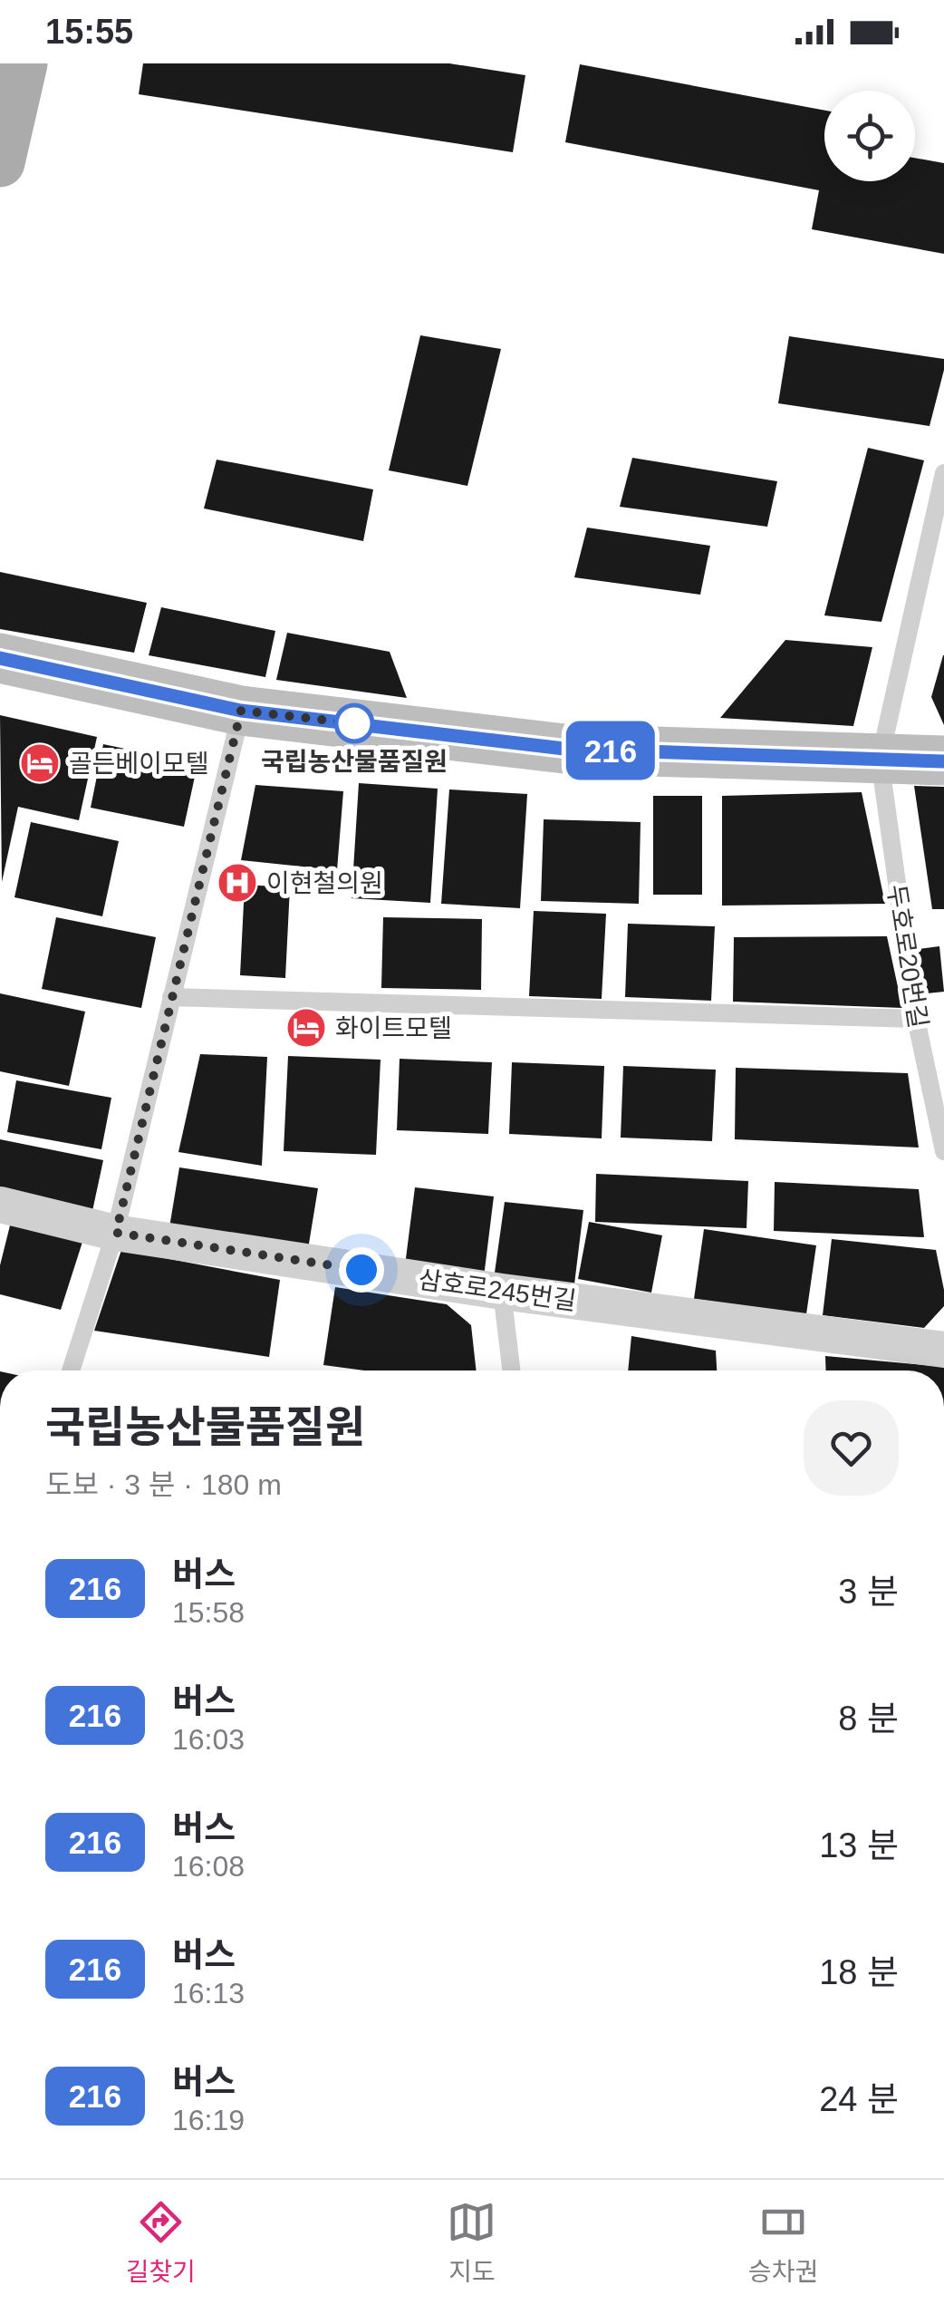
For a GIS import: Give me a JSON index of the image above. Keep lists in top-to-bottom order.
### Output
{
  "streets": {
    "street": ["삼호로245번길"],
    "lane": ["두호로20번길"]
  },
  "places": {
    "other": ["국립농산물품질원"],
    "hotel": ["골든베이모텔", "화이트모텔"],
    "hospital": ["이현철의원"]
  },
  "lines": ["bus line 216"],
  "page": {
    "status": "15:55",
    "on_map": "216",
    "heading": ["국립농산물품질원", "도보 · 3 분 · 180 m"],
    "list": [
      {
        "mark": "216",
        "name": "버스",
        "note": "15:58",
        "value": "3 분"
      },
      {
        "mark": "216",
        "name": "버스",
        "note": "16:03",
        "value": "8 분"
      },
      {
        "mark": "216",
        "name": "버스",
        "note": "16:08",
        "value": "13 분"
      },
      {
        "mark": "216",
        "name": "버스",
        "note": "16:13",
        "value": "18 분"
      },
      {
        "mark": "216",
        "name": "버스",
        "note": "16:19",
        "value": "24 분"
      }
    ],
    "tabs": ["길찾기", "지도", "승차권"]
  }
}
